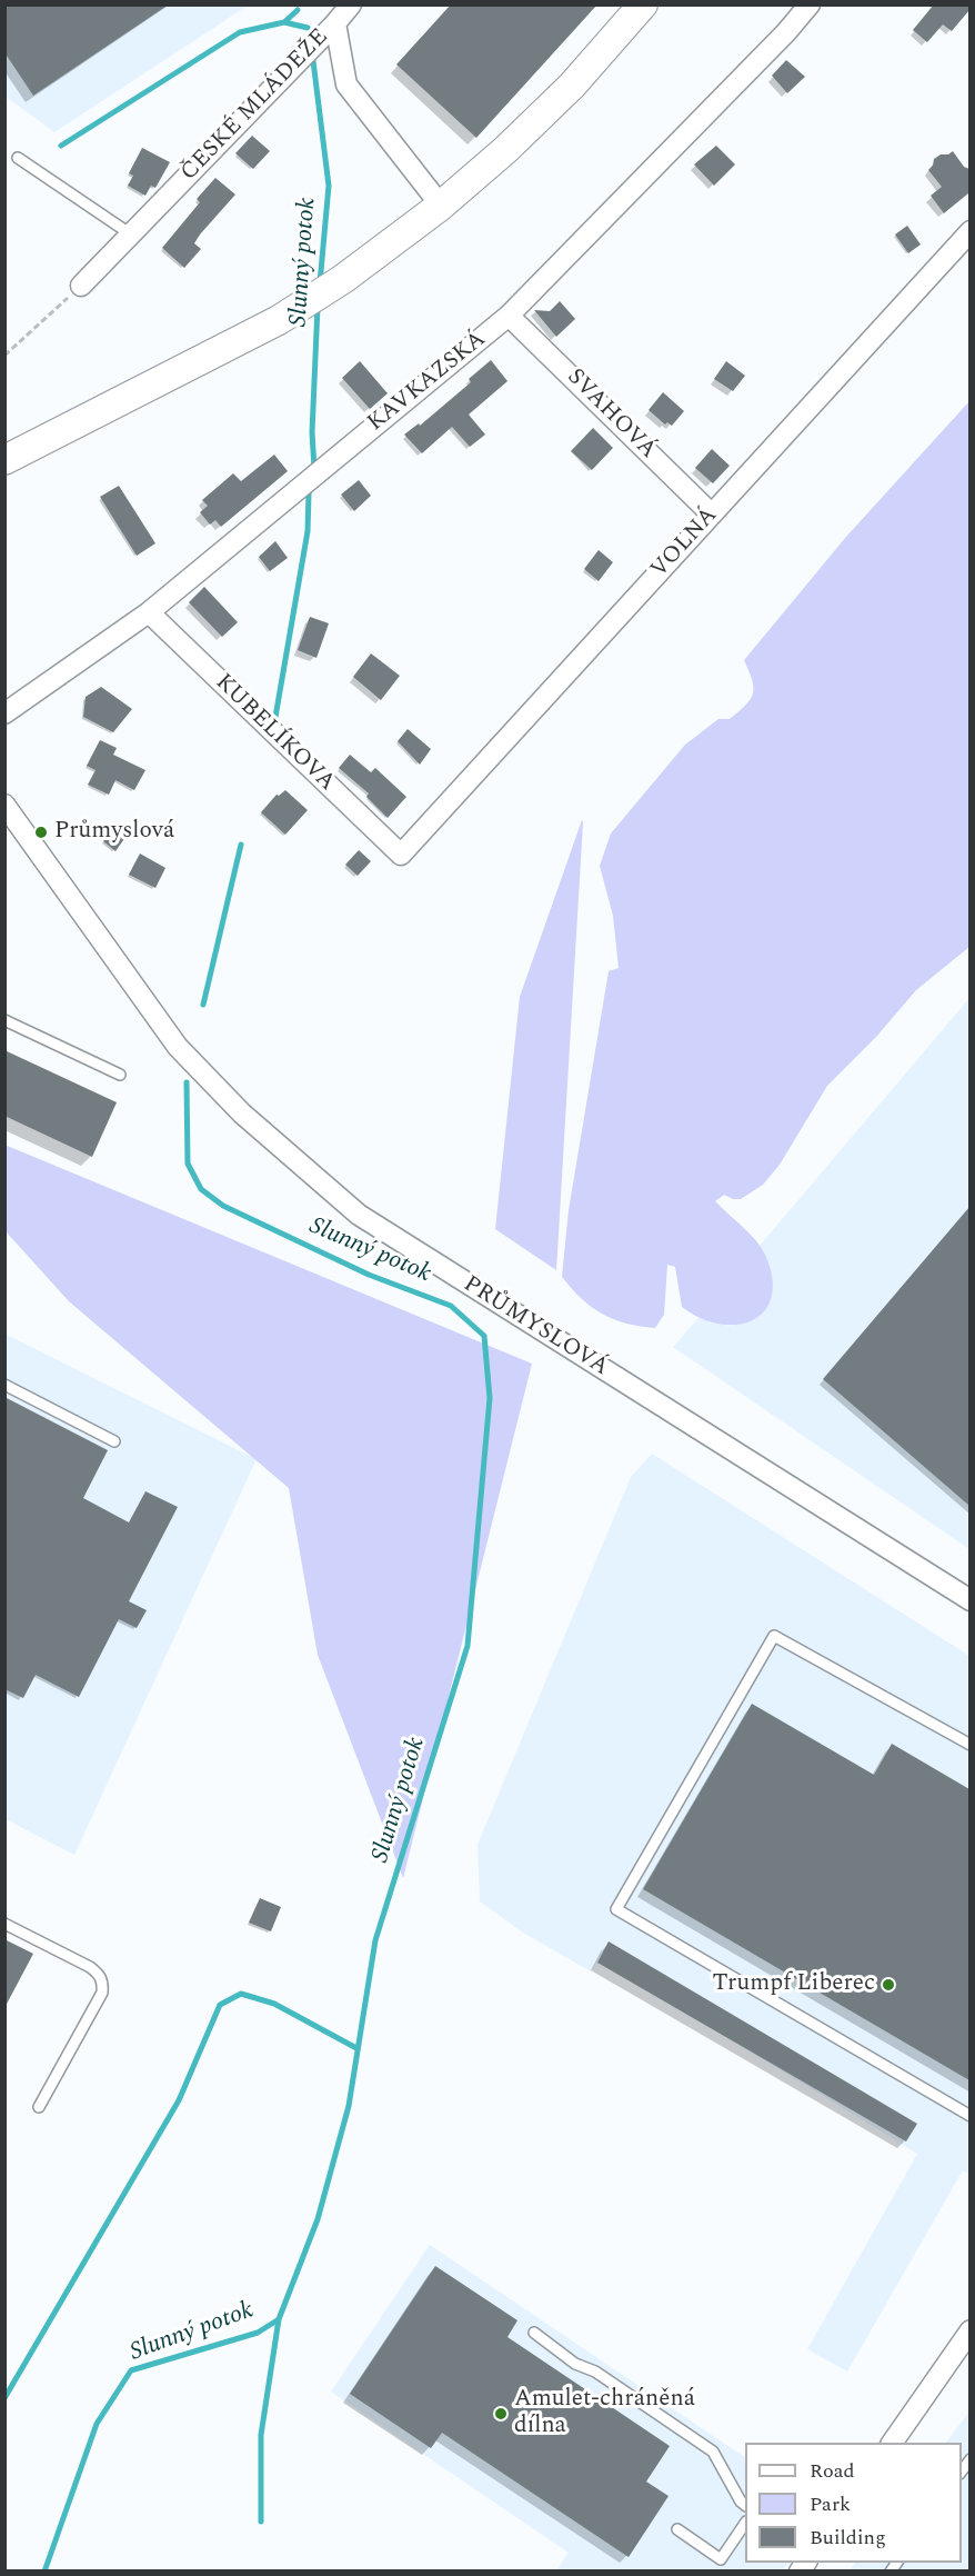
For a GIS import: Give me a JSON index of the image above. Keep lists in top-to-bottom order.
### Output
{
  "streets": {
    "street": [
      "ČESKÉ MLÁDEŽE",
      "KAVKAZSKÁ",
      "SVAHOVÁ",
      "VOLNÁ",
      "KUBELÍKOVA",
      "PRŮMYSLOVÁ"
    ]
  },
  "crossings": [
    ["KAVKAZSKÁ", "SVAHOVÁ"],
    ["KAVKAZSKÁ", "KUBELÍKOVA"],
    ["SVAHOVÁ", "VOLNÁ"],
    ["VOLNÁ", "KUBELÍKOVA"]
  ],
  "water": ["Slunný potok"],
  "places": ["Průmyslová", "Trumpf Liberec", "Amulet-chráněná dílna"],
  "legend": ["Road", "Park", "Building"]
}
